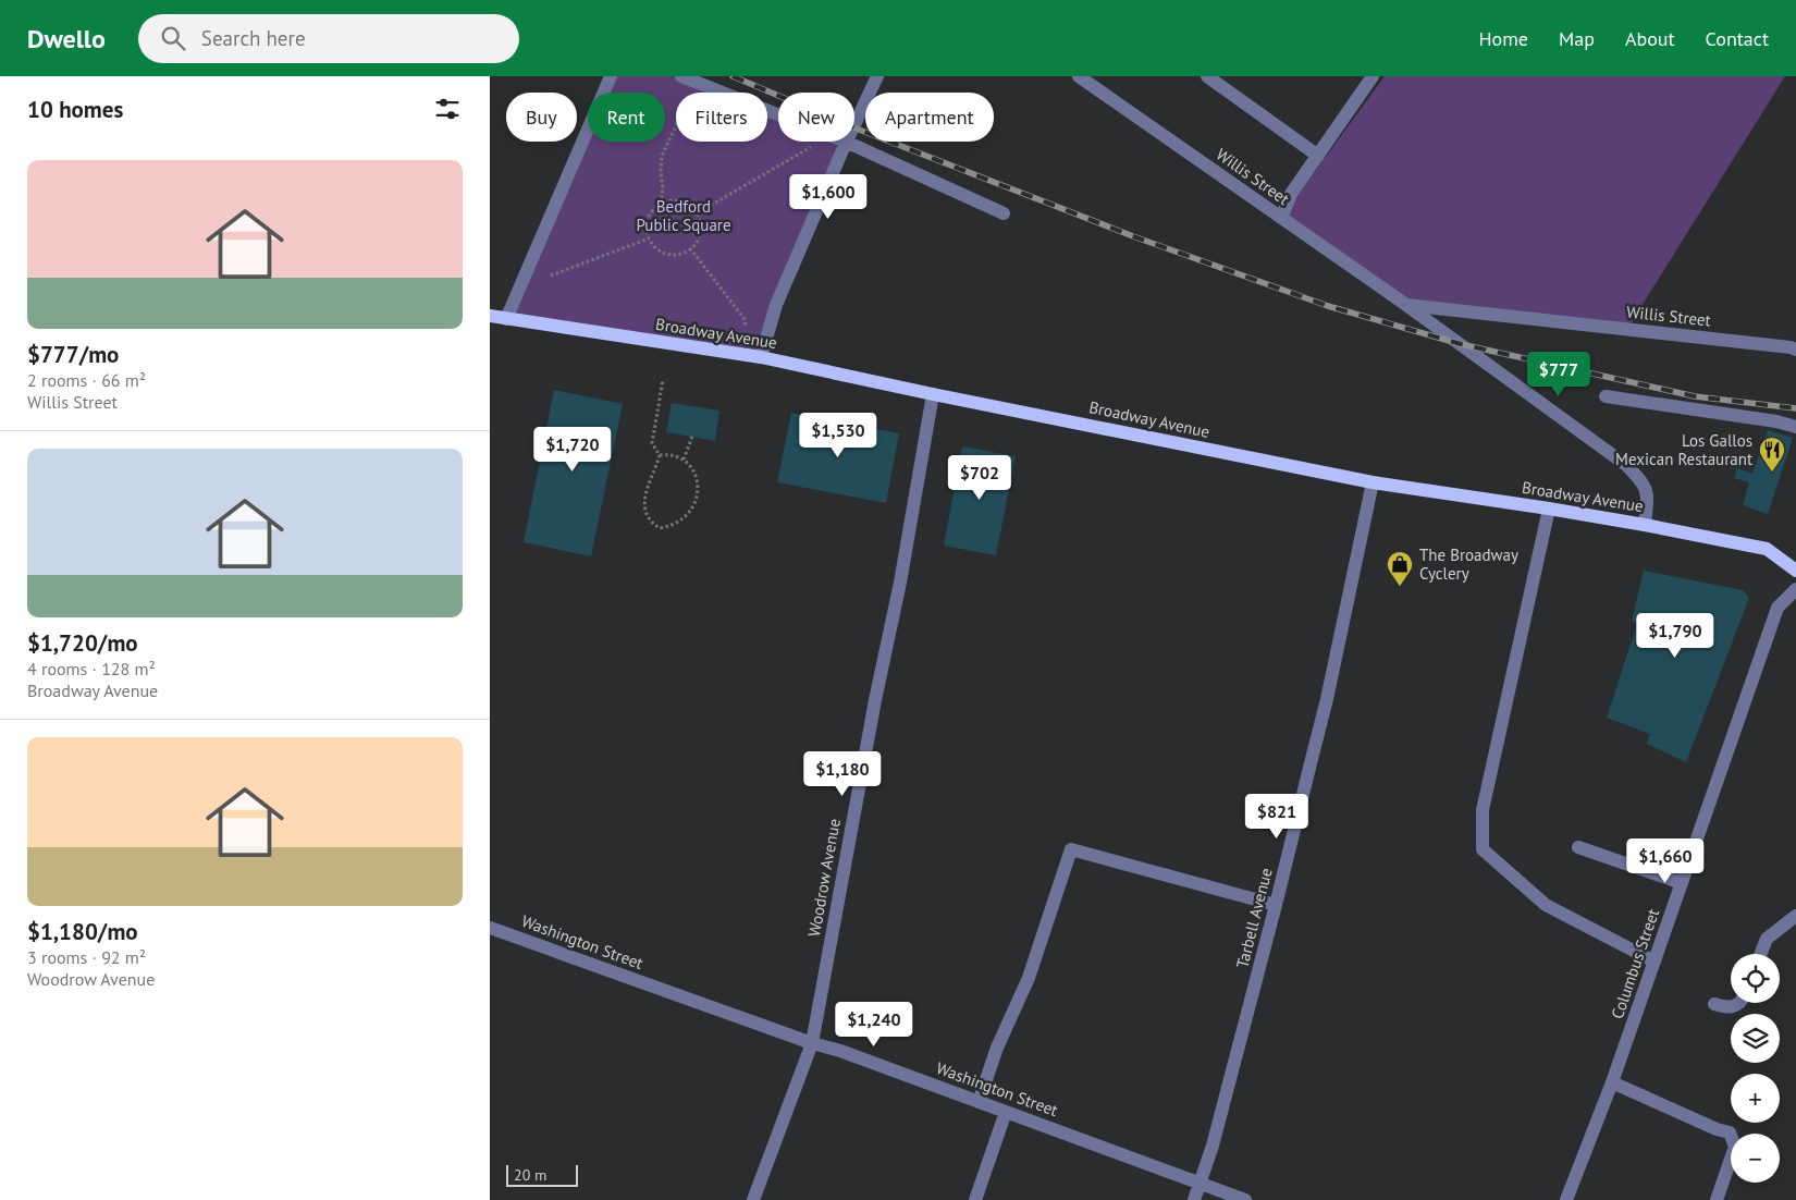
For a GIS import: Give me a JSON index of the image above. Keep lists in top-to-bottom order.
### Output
{
  "streets": {
    "main road": ["Broadway Avenue"],
    "street": [
      "Willis Street",
      "Woodrow Avenue",
      "Tarbell Avenue",
      "Washington Street",
      "Columbus Street"
    ]
  },
  "crossings": [
    ["Willis Street", "Broadway Avenue"],
    ["Broadway Avenue", "Woodrow Avenue"],
    ["Broadway Avenue", "Tarbell Avenue"],
    ["Woodrow Avenue", "Washington Street"],
    ["Tarbell Avenue", "Washington Street"]
  ],
  "parks": ["Bedford Public Square"],
  "places": {
    "restaurant": ["Los Gallos Mexican Restaurant"],
    "shop": ["The Broadway Cyclery"]
  },
  "scale_bar": "20 m",
  "page": {
    "header": "Dwello",
    "search": "Search here",
    "nav": [
      "Home",
      "Map",
      "About",
      "Contact"
    ],
    "heading": "10 homes",
    "chip": [
      "Buy",
      "Rent",
      "Filters",
      "New",
      "Apartment"
    ],
    "list": [
      {
        "name": "$777/mo",
        "note": "2 rooms · 66 m² · Willis Street"
      },
      {
        "name": "$1,720/mo",
        "note": "4 rooms · 128 m² · Broadway Avenue"
      },
      {
        "name": "$1,180/mo",
        "note": "3 rooms · 92 m² · Woodrow Avenue"
      }
    ],
    "price": [
      "$1,600",
      "$777",
      "$1,530",
      "$1,720",
      "$702",
      "$1,790",
      "$1,180",
      "$821",
      "$1,660",
      "$1,240"
    ],
    "map_buttons": ["+", "−"],
    "scale": "20 m"
  }
}
